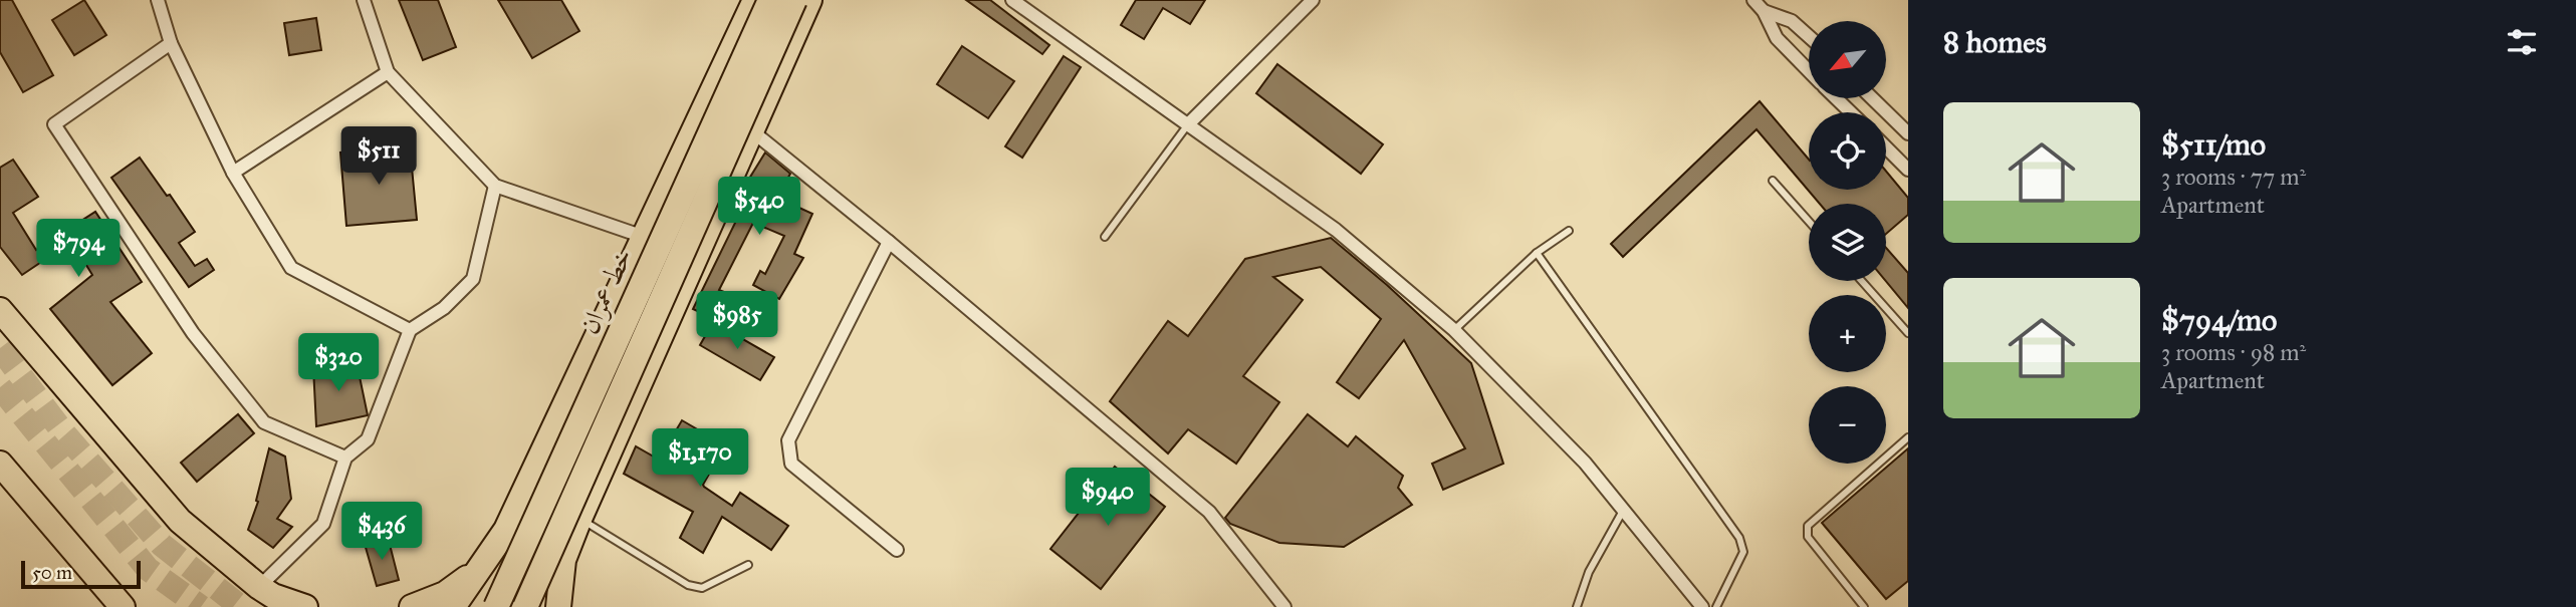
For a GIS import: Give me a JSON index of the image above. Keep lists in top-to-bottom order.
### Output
{
  "streets": {
    "highway": ["خط عمران"]
  },
  "scale_bar": "50 m",
  "north": "bottom left",
  "page": {
    "heading": "8 homes",
    "map_buttons": ["+", "−"],
    "list": [
      {
        "name": "$511/mo",
        "note": "3 rooms · 77 m² · Apartment"
      },
      {
        "name": "$794/mo",
        "note": "3 rooms · 98 m² · Apartment"
      }
    ],
    "price": [
      "$511",
      "$540",
      "$794",
      "$985",
      "$320",
      "$1,170",
      "$940",
      "$436"
    ],
    "scale": "50 m"
  }
}
